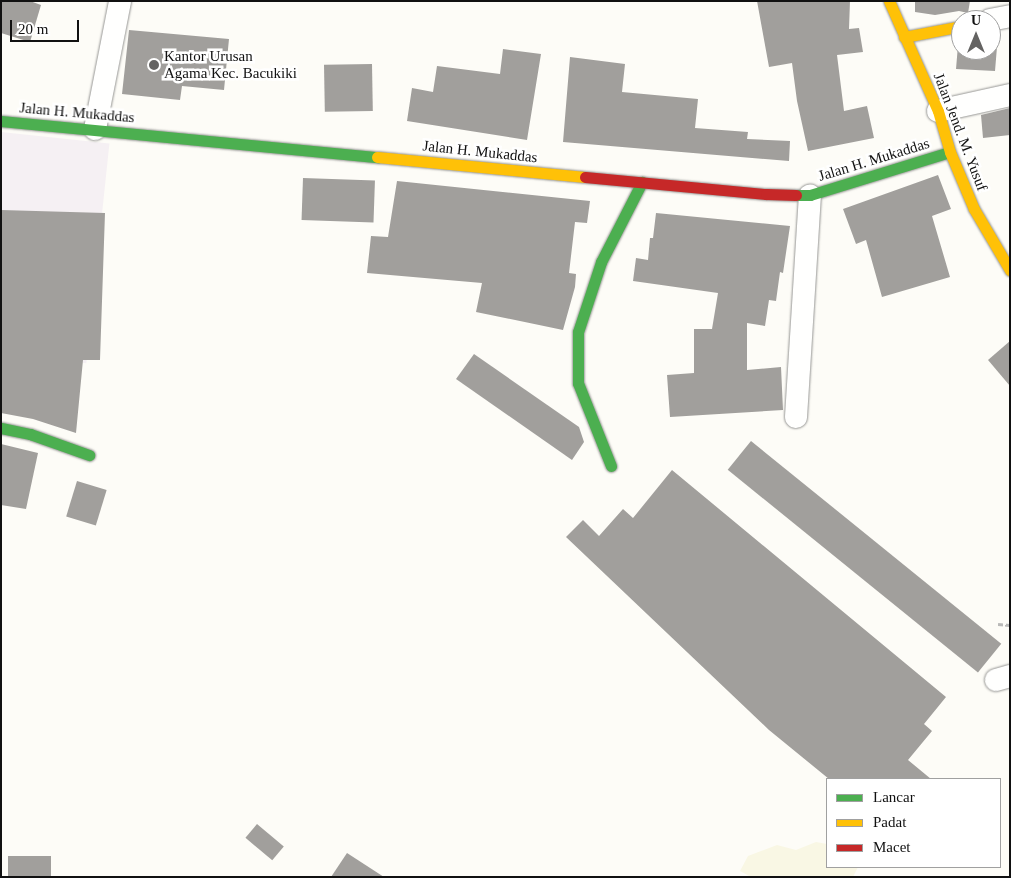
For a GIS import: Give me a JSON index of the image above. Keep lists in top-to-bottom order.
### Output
{
  "streets": {
    "main road": ["Jalan H. Mukaddas", "Jalan Jend. M. Yusuf"]
  },
  "crossings": [
    ["Jalan H. Mukaddas", "Jalan Jend. M. Yusuf"]
  ],
  "places": ["Kantor Urusan Agama Kec. Bacukiki"],
  "legend": ["Lancar", "Padat", "Macet"],
  "scale_bar": "20 m",
  "north": "top"
}
